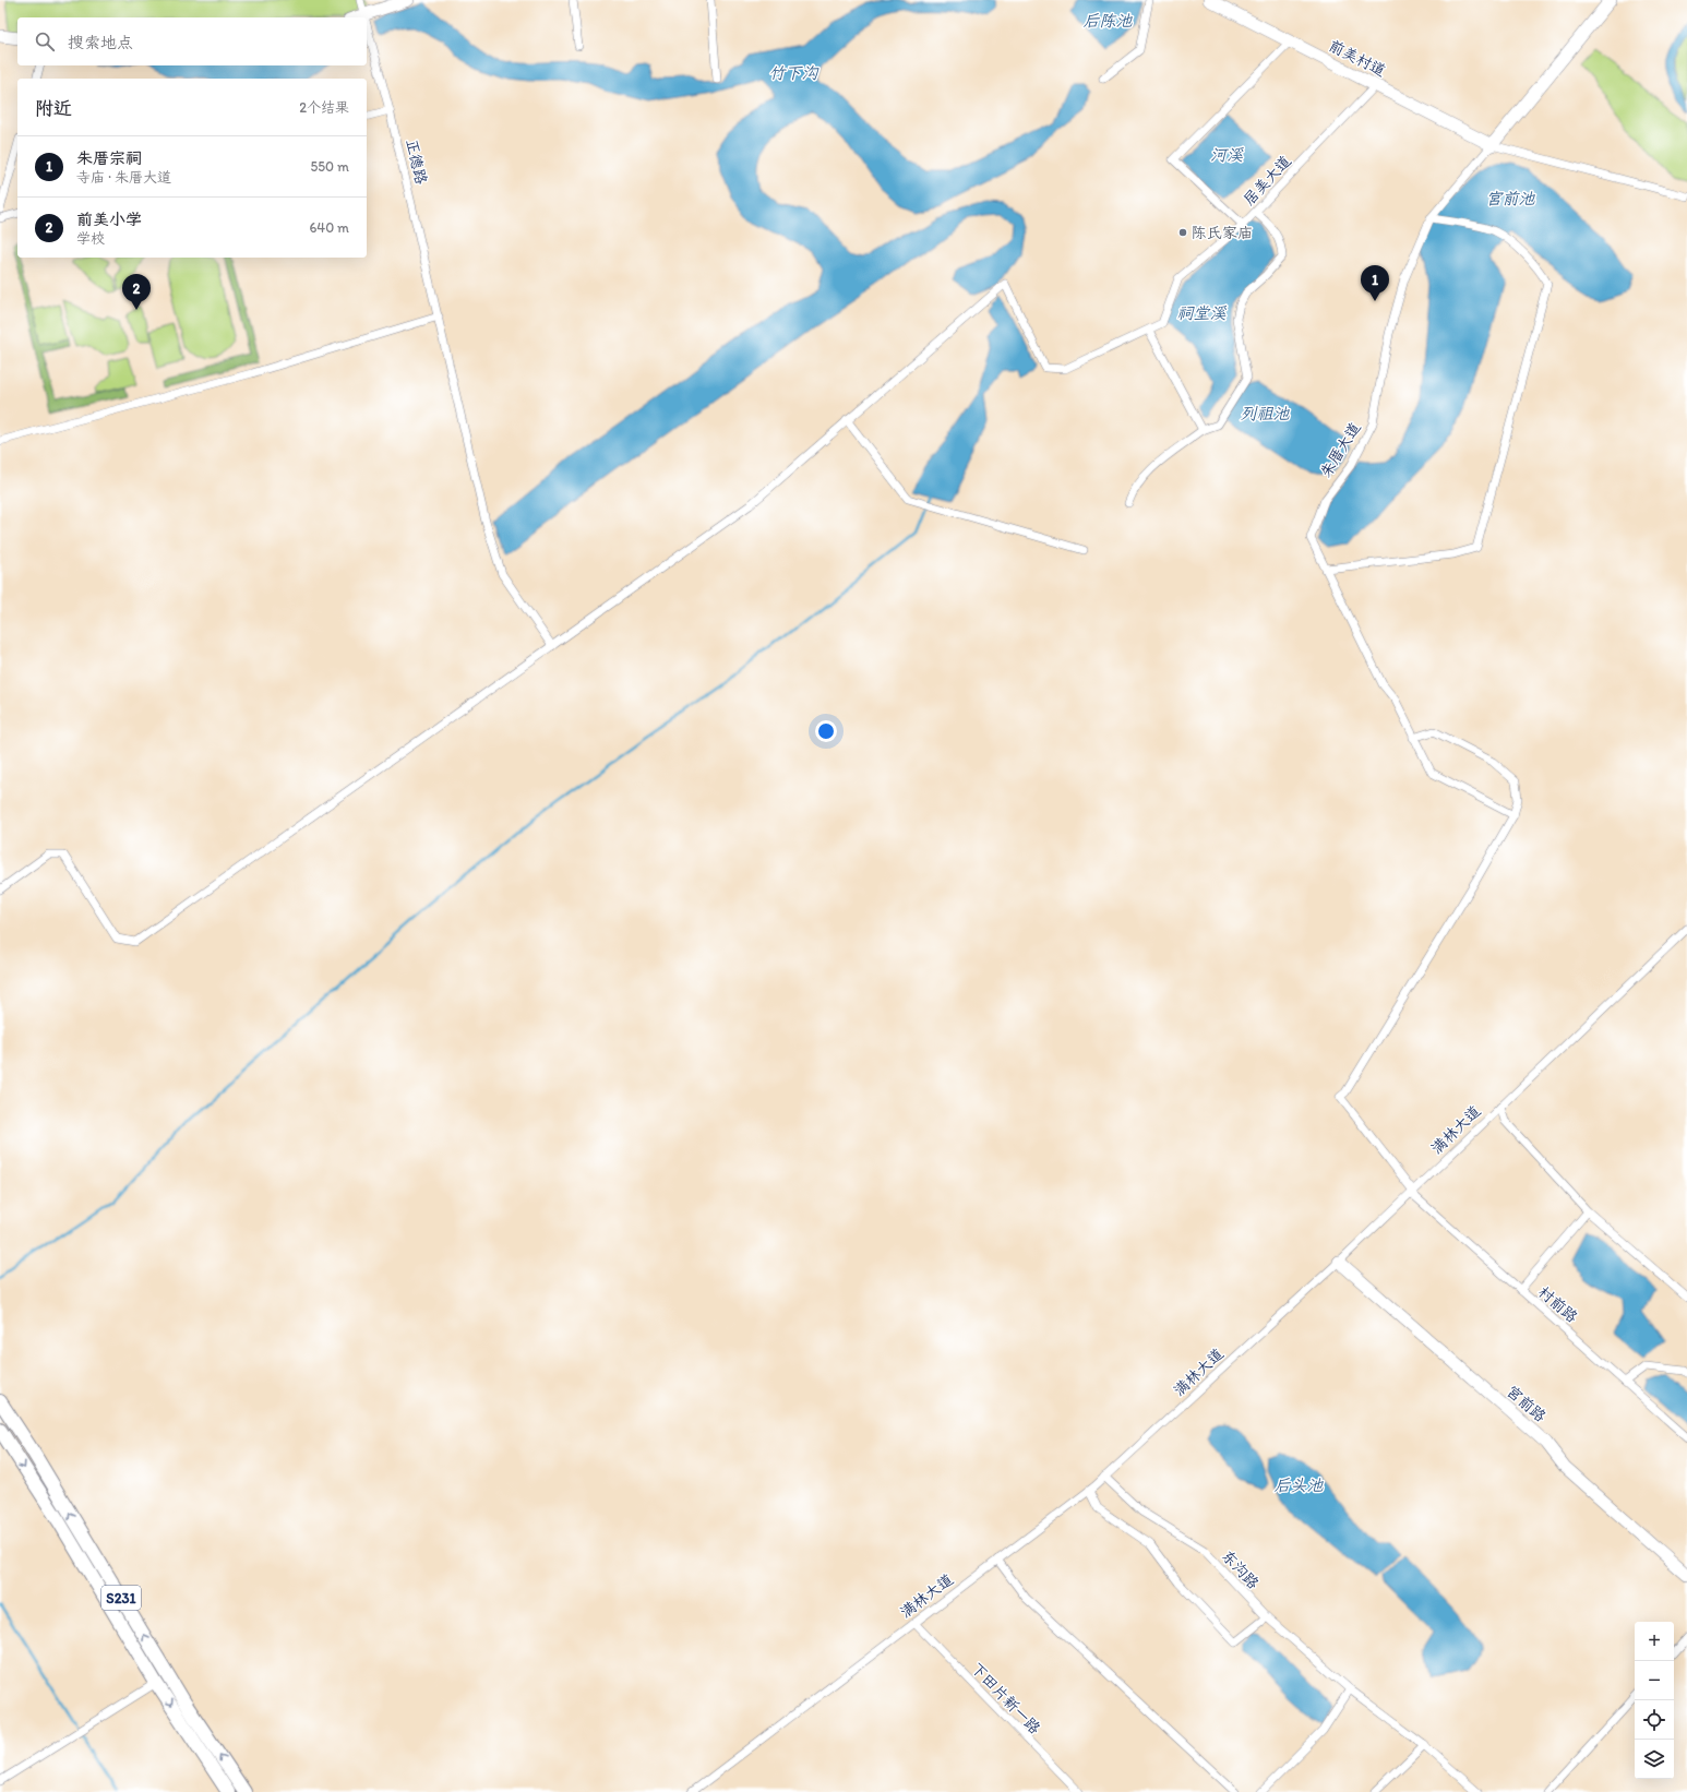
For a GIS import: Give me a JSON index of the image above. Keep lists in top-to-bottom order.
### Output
{
  "streets": {
    "main road": ["S231"],
    "street": [
      "前美村道",
      "正德路",
      "居美大道",
      "朱厝大道",
      "满林大道",
      "村前路",
      "宫前路",
      "东沟路",
      "下田片新一路"
    ]
  },
  "crossings": [
    ["前美村道", "居美大道"],
    ["前美村道", "朱厝大道"],
    ["朱厝大道", "村前路"],
    ["满林大道", "村前路"],
    ["满林大道", "宫前路"],
    ["满林大道", "东沟路"],
    ["满林大道", "下田片新一路"]
  ],
  "water": [
    "后陈池",
    "竹下沟",
    "河溪",
    "宫前池",
    "祠堂溪",
    "列祖池",
    "后头池"
  ],
  "places": ["陈氏家庙"],
  "page": {
    "search": "搜索地点",
    "heading": ["附近", "2个结果"],
    "list": [
      {
        "mark": "1",
        "name": "朱厝宗祠",
        "note": "寺庙 · 朱厝大道",
        "value": "550 m"
      },
      {
        "mark": "2",
        "name": "前美小学",
        "note": "学校",
        "value": "640 m"
      }
    ],
    "pins": ["1", "2"],
    "map_buttons": ["+", "−"]
  }
}
